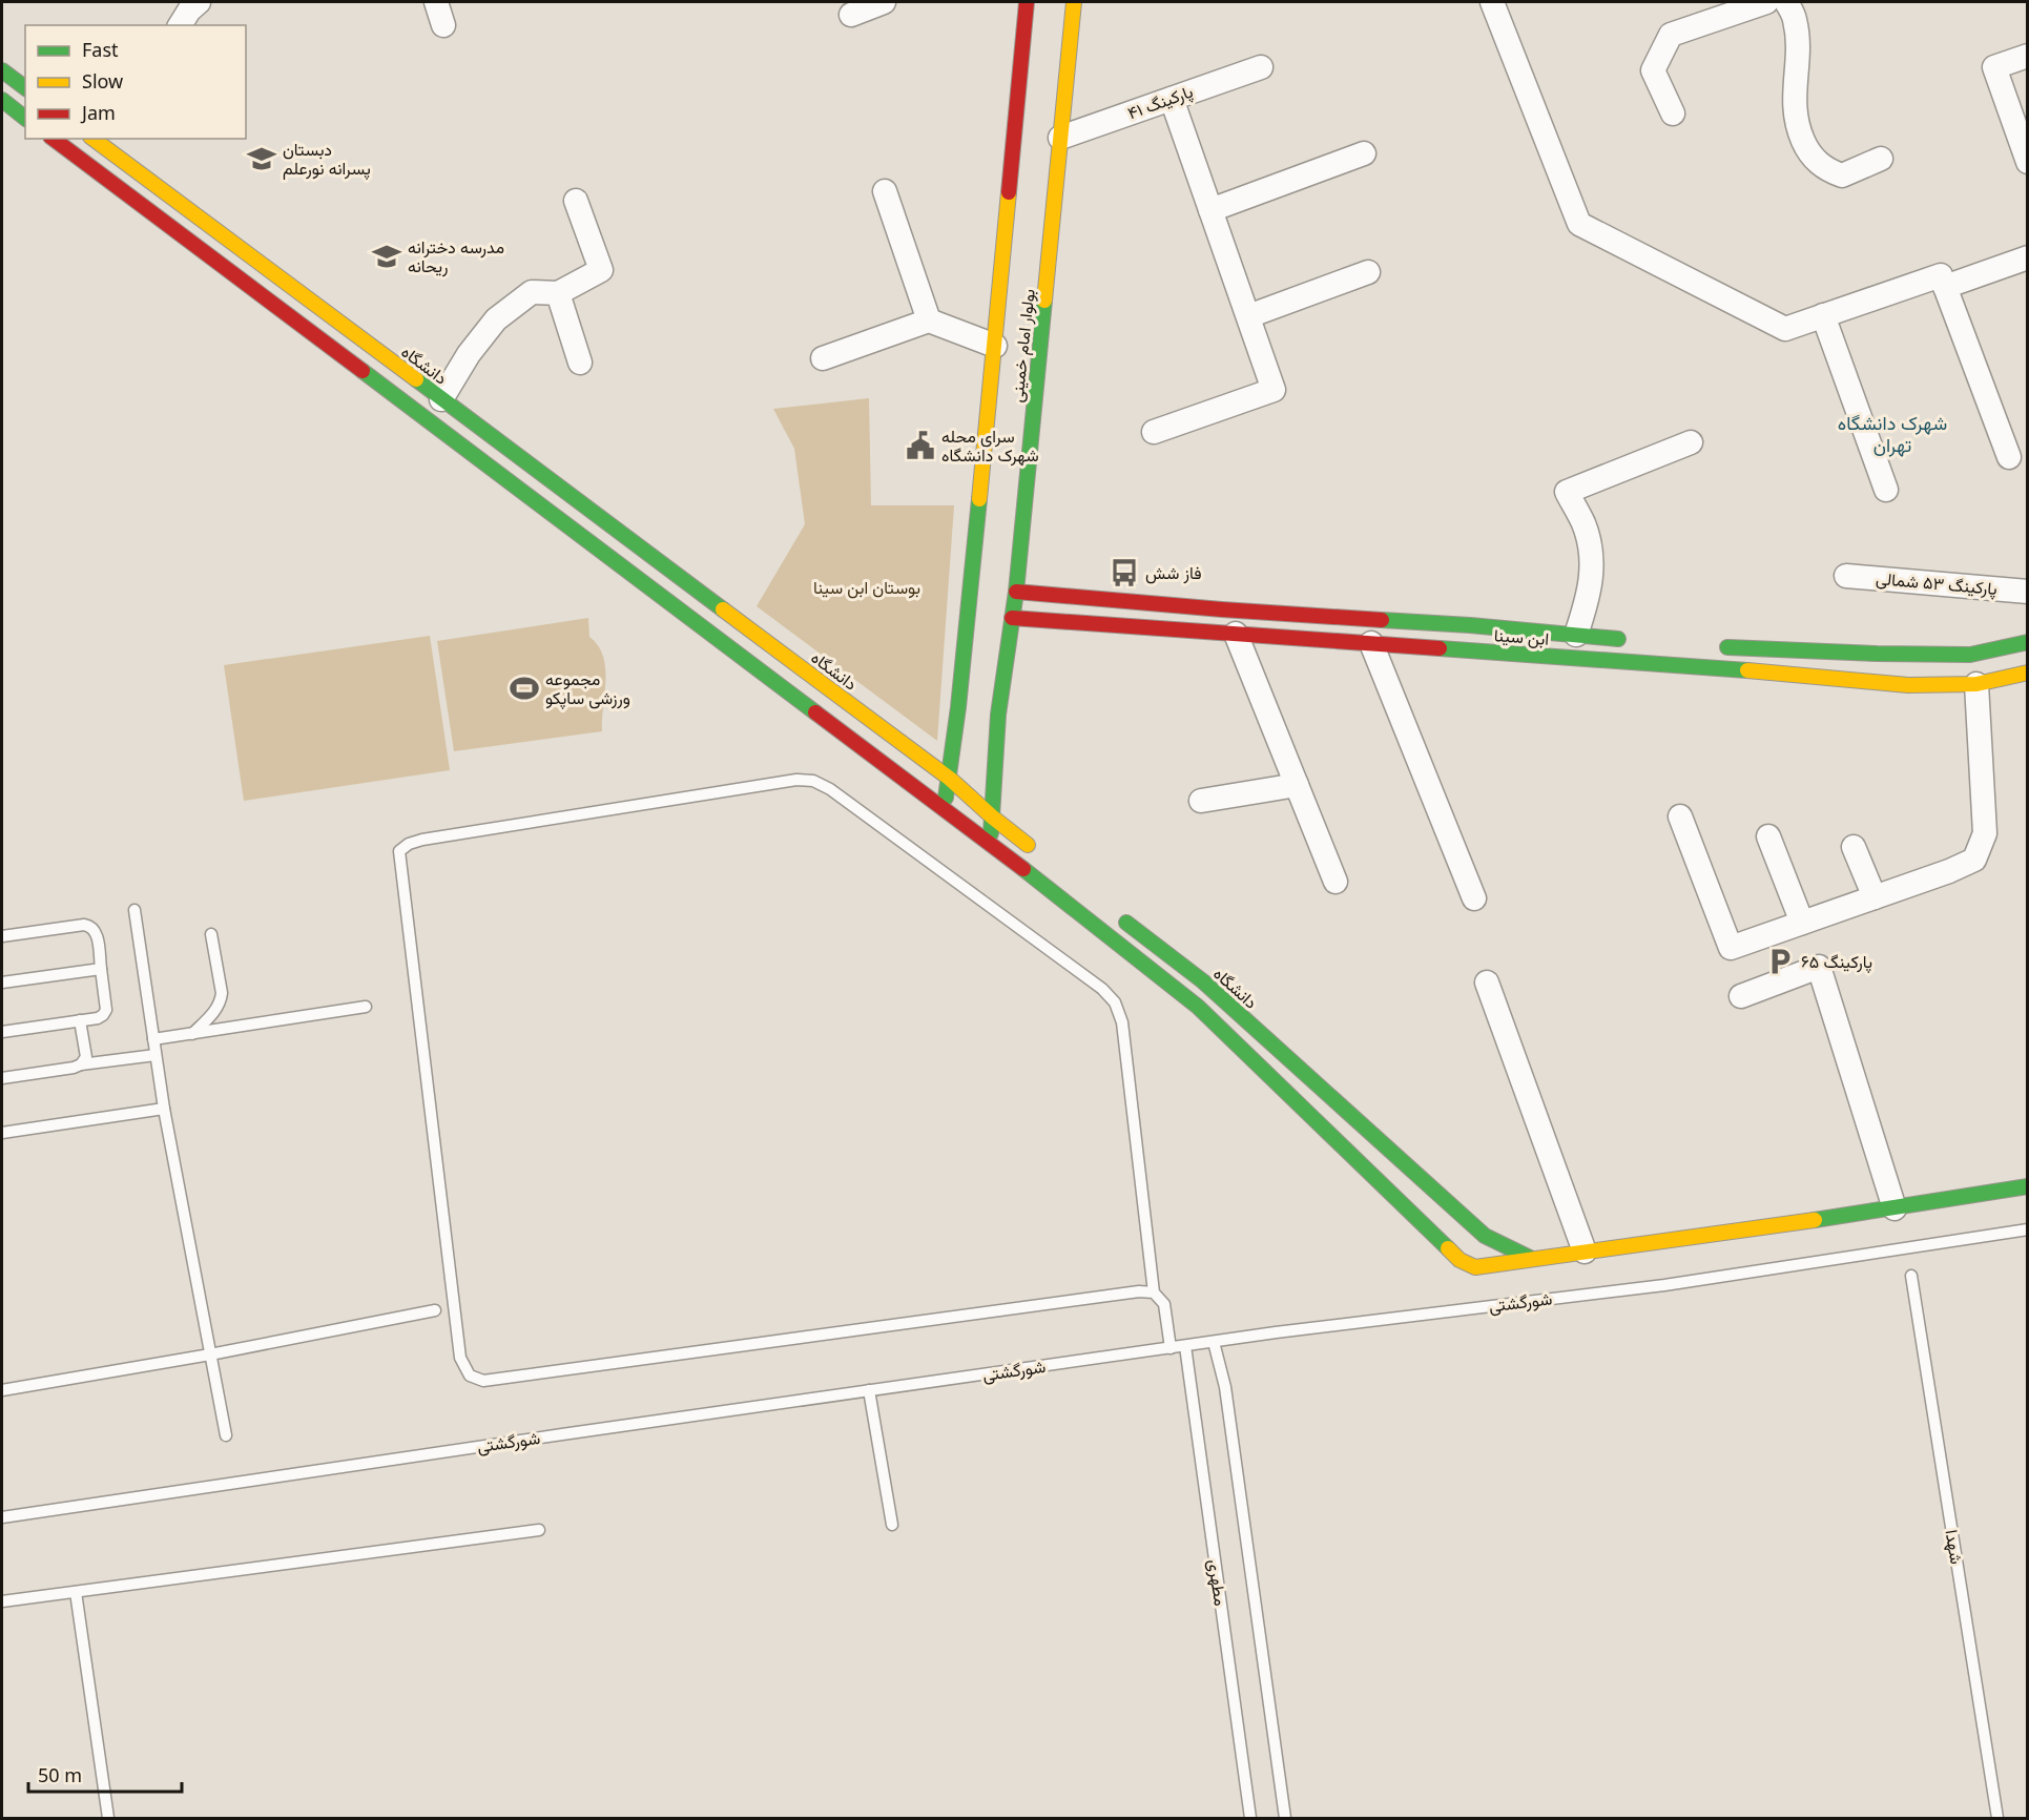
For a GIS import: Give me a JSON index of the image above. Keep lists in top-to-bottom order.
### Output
{
  "streets": {
    "street": [
      "پارکینگ ۴۱",
      "بولوار امام خمینی",
      "دانشگاه",
      "پارکینگ ۵۳ شمالی",
      "ابن سینا"
    ],
    "lane": ["شورگشتی", "شهدا", "مطهری"]
  },
  "crossings": [
    ["پارکینگ ۴۱", "بولوار امام خمینی"],
    ["بولوار امام خمینی", "دانشگاه"],
    ["بولوار امام خمینی", "ابن سینا"],
    ["شورگشتی", "مطهری"]
  ],
  "districts": ["شهرک دانشگاه تهران"],
  "parks": ["بوستان ابن سینا"],
  "places": {
    "school or university": ["دبستان پسرانه نورعلم", "مدرسه دخترانه ریحانه"],
    "public building": ["سرای محله شهرک دانشگاه"],
    "bus stop": ["فاز شش"],
    "sports": ["مجموعه ورزشی ساپکو"],
    "parking": ["پارکینگ ۶۵"]
  },
  "legend": ["Fast", "Slow", "Jam"],
  "scale_bar": "50 m"
}
